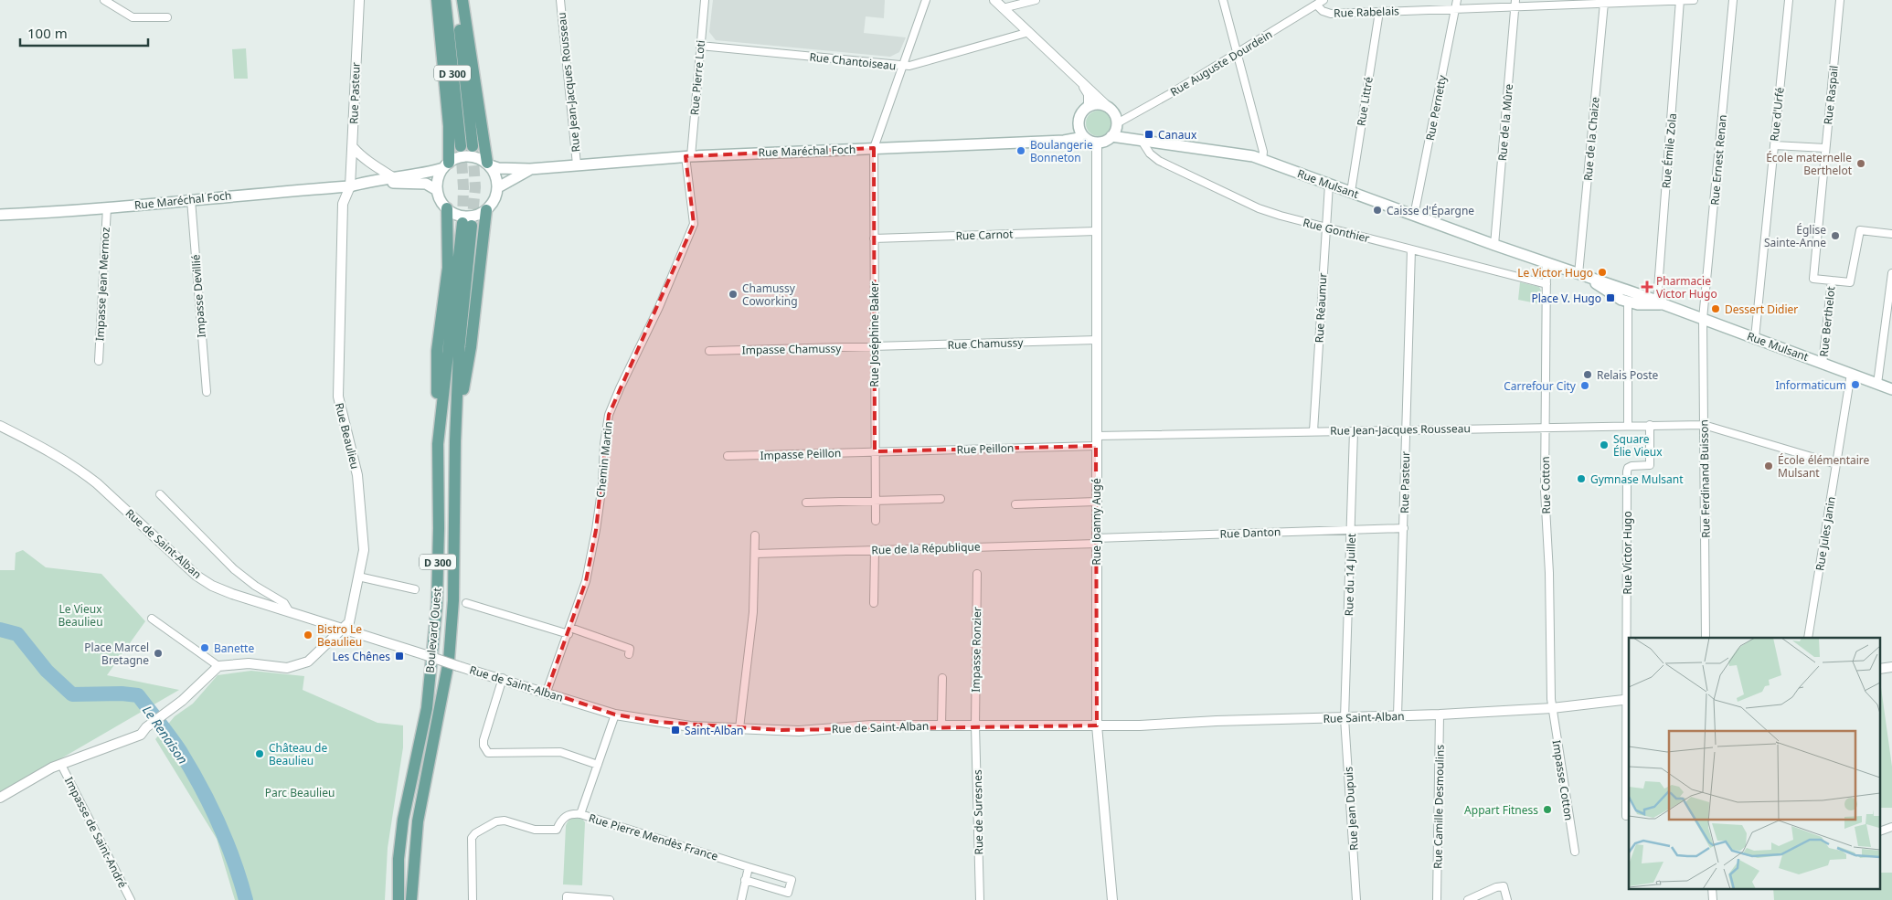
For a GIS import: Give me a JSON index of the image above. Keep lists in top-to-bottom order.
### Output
{
  "streets": {
    "main road": [
      "D 300",
      "Rue Maréchal Foch",
      "Rue Mulsant",
      "Boulevard Ouest"
    ],
    "street": [
      "Rue Rabelais",
      "Rue Chantoiseau",
      "Rue Auguste Dourdein",
      "Rue Pierre Loti",
      "Rue Jean-Jacques Rousseau",
      "Rue Pasteur",
      "Rue Raspail",
      "Rue Littré",
      "Rue Pernetty",
      "Rue d'Urfé",
      "Rue de la Mûre",
      "Rue de la Chaize",
      "Rue Émile Zola",
      "Rue Ernest Renan",
      "Rue Gonthier",
      "Rue Carnot",
      "Impasse Jean Mermoz",
      "Impasse Devillié",
      "Rue Réaumur",
      "Rue Berthelot",
      "Rue Joséphine Baker",
      "Rue Chamussy",
      "Impasse Chamussy",
      "Rue Beaulieu",
      "Rue Peillon",
      "Impasse Peillon",
      "Chemin Martin",
      "Rue Ferdinand Buisson",
      "Rue Cotton",
      "Rue Joanny Augé",
      "Rue Danton",
      "Rue Jules Janin",
      "Rue de Saint-Alban",
      "Rue de la République",
      "Rue Victor Hugo",
      "Rue du 14 Juillet",
      "Impasse Ronzier",
      "Rue Saint-Alban",
      "Impasse Cotton",
      "Rue Camille Desmoulins",
      "Rue Jean Dupuis",
      "Rue de Suresnes",
      "Impasse de Saint-André",
      "Rue Pierre Mendès France"
    ]
  },
  "crossings": [
    ["Rue Rabelais", "Rue Auguste Dourdein"],
    ["Rue Rabelais", "Rue Littré"],
    ["Rue Rabelais", "Rue Pernetty"],
    ["Rue Rabelais", "Rue de la Mûre"],
    ["Rue Rabelais", "Rue de la Chaize"],
    ["Rue Rabelais", "Rue Émile Zola"],
    ["Rue Chantoiseau", "Rue Pierre Loti"],
    ["Rue Chantoiseau", "Rue Joséphine Baker"],
    ["Rue Auguste Dourdein", "Rue Maréchal Foch"],
    ["Rue Auguste Dourdein", "Rue Mulsant"],
    ["Rue Auguste Dourdein", "Rue Joanny Augé"],
    ["Rue Pierre Loti", "Rue Maréchal Foch"],
    ["Rue Pierre Loti", "Chemin Martin"],
    ["Rue Jean-Jacques Rousseau", "Rue Pasteur"],
    ["Rue Jean-Jacques Rousseau", "Rue Maréchal Foch"],
    ["Rue Jean-Jacques Rousseau", "Rue Réaumur"],
    ["Rue Jean-Jacques Rousseau", "Rue Ferdinand Buisson"],
    ["Rue Jean-Jacques Rousseau", "Rue Cotton"],
    ["Rue Jean-Jacques Rousseau", "Rue Joanny Augé"],
    ["Rue Jean-Jacques Rousseau", "Rue Jules Janin"],
    ["Rue Jean-Jacques Rousseau", "Rue Victor Hugo"],
    ["Rue Jean-Jacques Rousseau", "Rue du 14 Juillet"],
    ["Rue Pasteur", "Rue Maréchal Foch"],
    ["Rue Pasteur", "Rue Gonthier"],
    ["Rue Pasteur", "Rue Beaulieu"],
    ["Rue Pasteur", "Rue Danton"],
    ["Rue Pasteur", "Rue Saint-Alban"],
    ["Rue Raspail", "Rue Berthelot"],
    ["Rue Littré", "Rue Mulsant"],
    ["Rue Pernetty", "Rue Mulsant"],
    ["Rue d'Urfé", "Rue Mulsant"],
    ["Rue de la Mûre", "Rue Mulsant"],
    ["Rue de la Chaize", "Rue Mulsant"],
    ["Rue Maréchal Foch", "Rue Mulsant"],
    ["Rue Maréchal Foch", "Impasse Jean Mermoz"],
    ["Rue Maréchal Foch", "Impasse Devillié"],
    ["Rue Maréchal Foch", "Rue Joséphine Baker"],
    ["Rue Maréchal Foch", "Rue Beaulieu"],
    ["Rue Maréchal Foch", "Chemin Martin"],
    ["Rue Maréchal Foch", "Rue Joanny Augé"],
    ["Rue Émile Zola", "Rue Mulsant"],
    ["Rue Ernest Renan", "Rue Mulsant"],
    ["Rue Ernest Renan", "Rue Ferdinand Buisson"],
    ["Rue Mulsant", "Rue Gonthier"],
    ["Rue Mulsant", "Rue Réaumur"],
    ["Rue Mulsant", "Rue Berthelot"],
    ["Rue Mulsant", "Rue Ferdinand Buisson"],
    ["Rue Mulsant", "Rue Cotton"],
    ["Rue Mulsant", "Rue Joanny Augé"],
    ["Rue Mulsant", "Rue Jules Janin"],
    ["Rue Gonthier", "Rue Réaumur"],
    ["Rue Gonthier", "Rue Cotton"],
    ["Rue Carnot", "Rue Joséphine Baker"],
    ["Rue Carnot", "Rue Joanny Augé"],
    ["Rue Joséphine Baker", "Rue Chamussy"],
    ["Rue Joséphine Baker", "Impasse Chamussy"],
    ["Rue Joséphine Baker", "Rue Peillon"],
    ["Rue Joséphine Baker", "Impasse Peillon"],
    ["Rue Chamussy", "Impasse Chamussy"],
    ["Rue Chamussy", "Rue Joanny Augé"],
    ["Rue Beaulieu", "Rue de Saint-Alban"],
    ["Rue Peillon", "Impasse Peillon"],
    ["Rue Peillon", "Rue Joanny Augé"],
    ["Chemin Martin", "Rue de Saint-Alban"],
    ["Rue Cotton", "Rue Saint-Alban"],
    ["Rue Cotton", "Impasse Cotton"],
    ["Rue Joanny Augé", "Rue Danton"],
    ["Rue Joanny Augé", "Rue de Saint-Alban"],
    ["Rue Joanny Augé", "Rue de la République"],
    ["Rue Joanny Augé", "Rue Saint-Alban"],
    ["Rue Danton", "Rue de la République"],
    ["Rue Danton", "Rue du 14 Juillet"],
    ["Rue de Saint-Alban", "Impasse Ronzier"],
    ["Rue de Saint-Alban", "Rue Saint-Alban"],
    ["Rue de Saint-Alban", "Rue de Suresnes"],
    ["Rue de Saint-Alban", "Rue Pierre Mendès France"],
    ["Rue Victor Hugo", "Rue Saint-Alban"],
    ["Rue du 14 Juillet", "Rue Saint-Alban"],
    ["Rue du 14 Juillet", "Rue Jean Dupuis"],
    ["Impasse Ronzier", "Rue de Suresnes"],
    ["Rue Saint-Alban", "Impasse Cotton"],
    ["Rue Saint-Alban", "Rue Camille Desmoulins"],
    ["Rue Saint-Alban", "Rue Jean Dupuis"]
  ],
  "water": ["Le Renaison"],
  "parks": ["Le Vieux Beaulieu", "Parc Beaulieu"],
  "places": {
    "transit": [
      "Canaux",
      "Place V. Hugo",
      "Les Chênes",
      "Saint-Alban"
    ],
    "other": [
      "Boulangerie Bonneton",
      "École maternelle Berthelot",
      "Caisse d'Épargne",
      "Église Sainte-Anne",
      "Le Victor Hugo",
      "Chamussy Coworking",
      "Dessert Didier",
      "Relais Poste",
      "Informaticum",
      "Carrefour City",
      "Square Élie Vieux",
      "École élémentaire Mulsant",
      "Gymnase Mulsant",
      "Bistro Le Beaulieu",
      "Banette",
      "Place Marcel Bretagne",
      "Château de Beaulieu",
      "Appart Fitness"
    ],
    "health": ["Pharmacie Victor Hugo"]
  },
  "scale_bar": "100 m"
}
